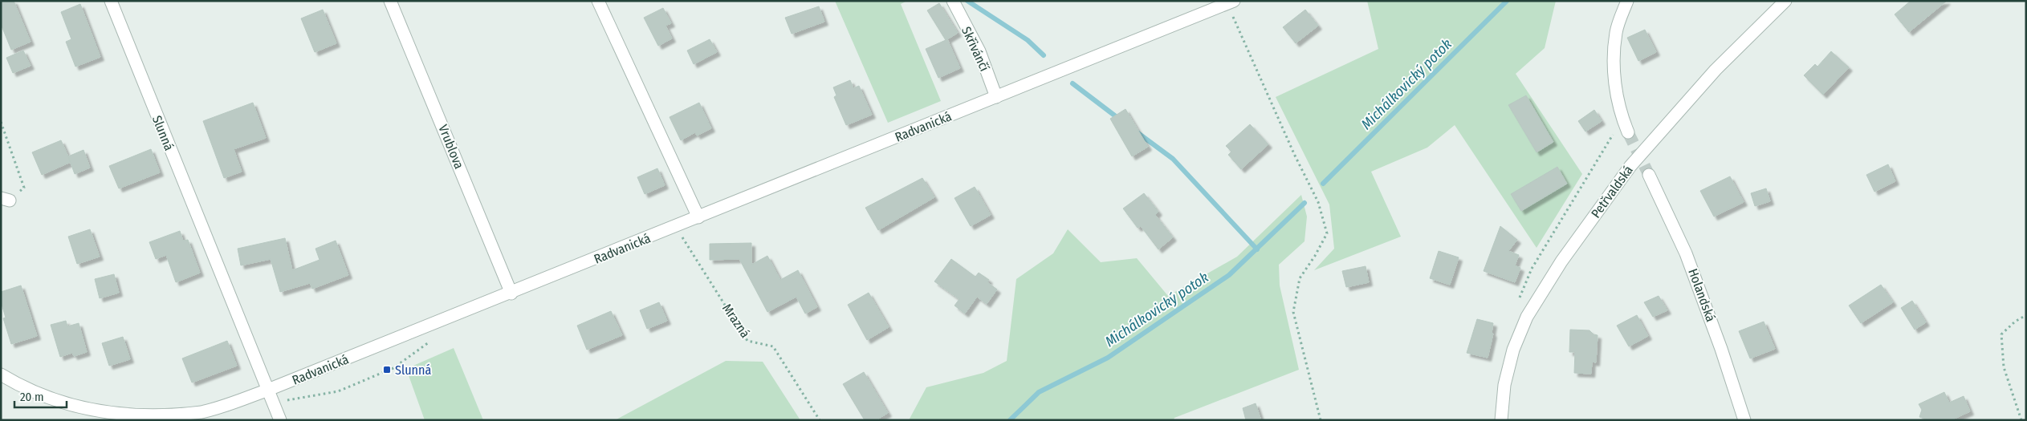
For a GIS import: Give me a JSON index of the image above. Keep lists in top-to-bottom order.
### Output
{
  "streets": {
    "street": [
      "Skřivánčí",
      "Radvanická",
      "Slunná",
      "Vrublova",
      "Petřvaldská",
      "Holandská"
    ],
    "path": ["Mrazná"]
  },
  "crossings": [
    ["Skřivánčí", "Radvanická"],
    ["Radvanická", "Slunná"],
    ["Radvanická", "Vrublova"],
    ["Radvanická", "Mrazná"]
  ],
  "water": ["Michálkovický potok"],
  "places": {
    "transit": ["Slunná"]
  },
  "scale_bar": "20 m"
}
